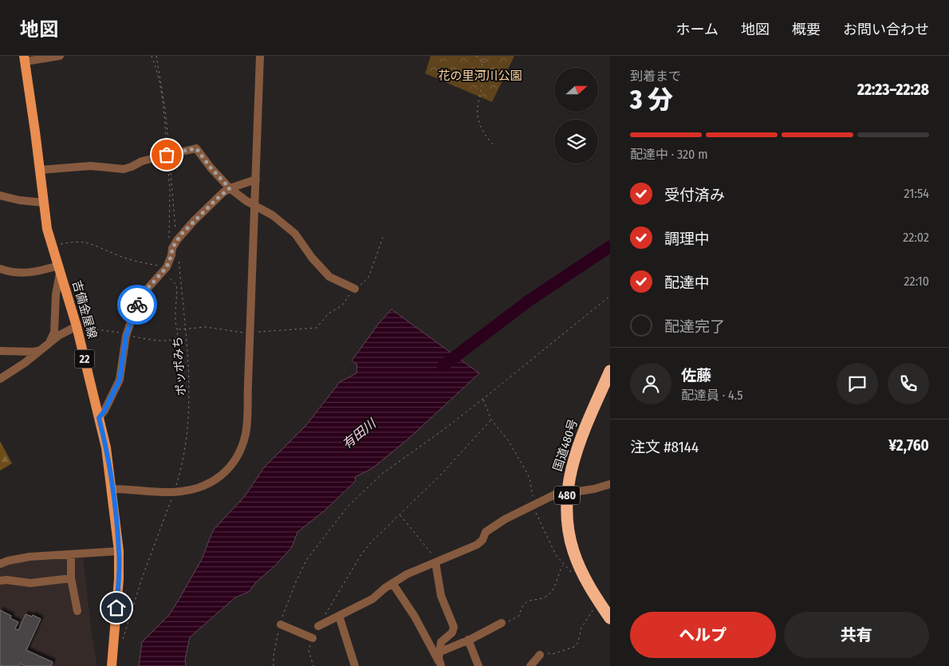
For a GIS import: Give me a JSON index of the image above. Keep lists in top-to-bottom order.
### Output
{
  "streets": {
    "highway": ["国道480号", "480"],
    "main road": ["吉備金屋線", "22"],
    "path": ["ポッポみち"]
  },
  "water": ["有田川"],
  "parks": ["花の里河川公園"],
  "north": "right",
  "page": {
    "header": "地図",
    "nav": [
      "ホーム",
      "地図",
      "概要",
      "お問い合わせ"
    ],
    "heading": ["3 分", "到着まで", "22:23–22:28"],
    "panel": [
      "佐藤",
      "配達員 · 4.5",
      "注文 #8144",
      "¥2,760"
    ],
    "bar": "配達中 · 320 m",
    "list": [
      ["受付済み", "21:54"],
      ["調理中", "22:02"],
      ["配達中", "22:10"],
      "配達完了"
    ],
    "buttons": ["ヘルプ", "共有"]
  }
}
